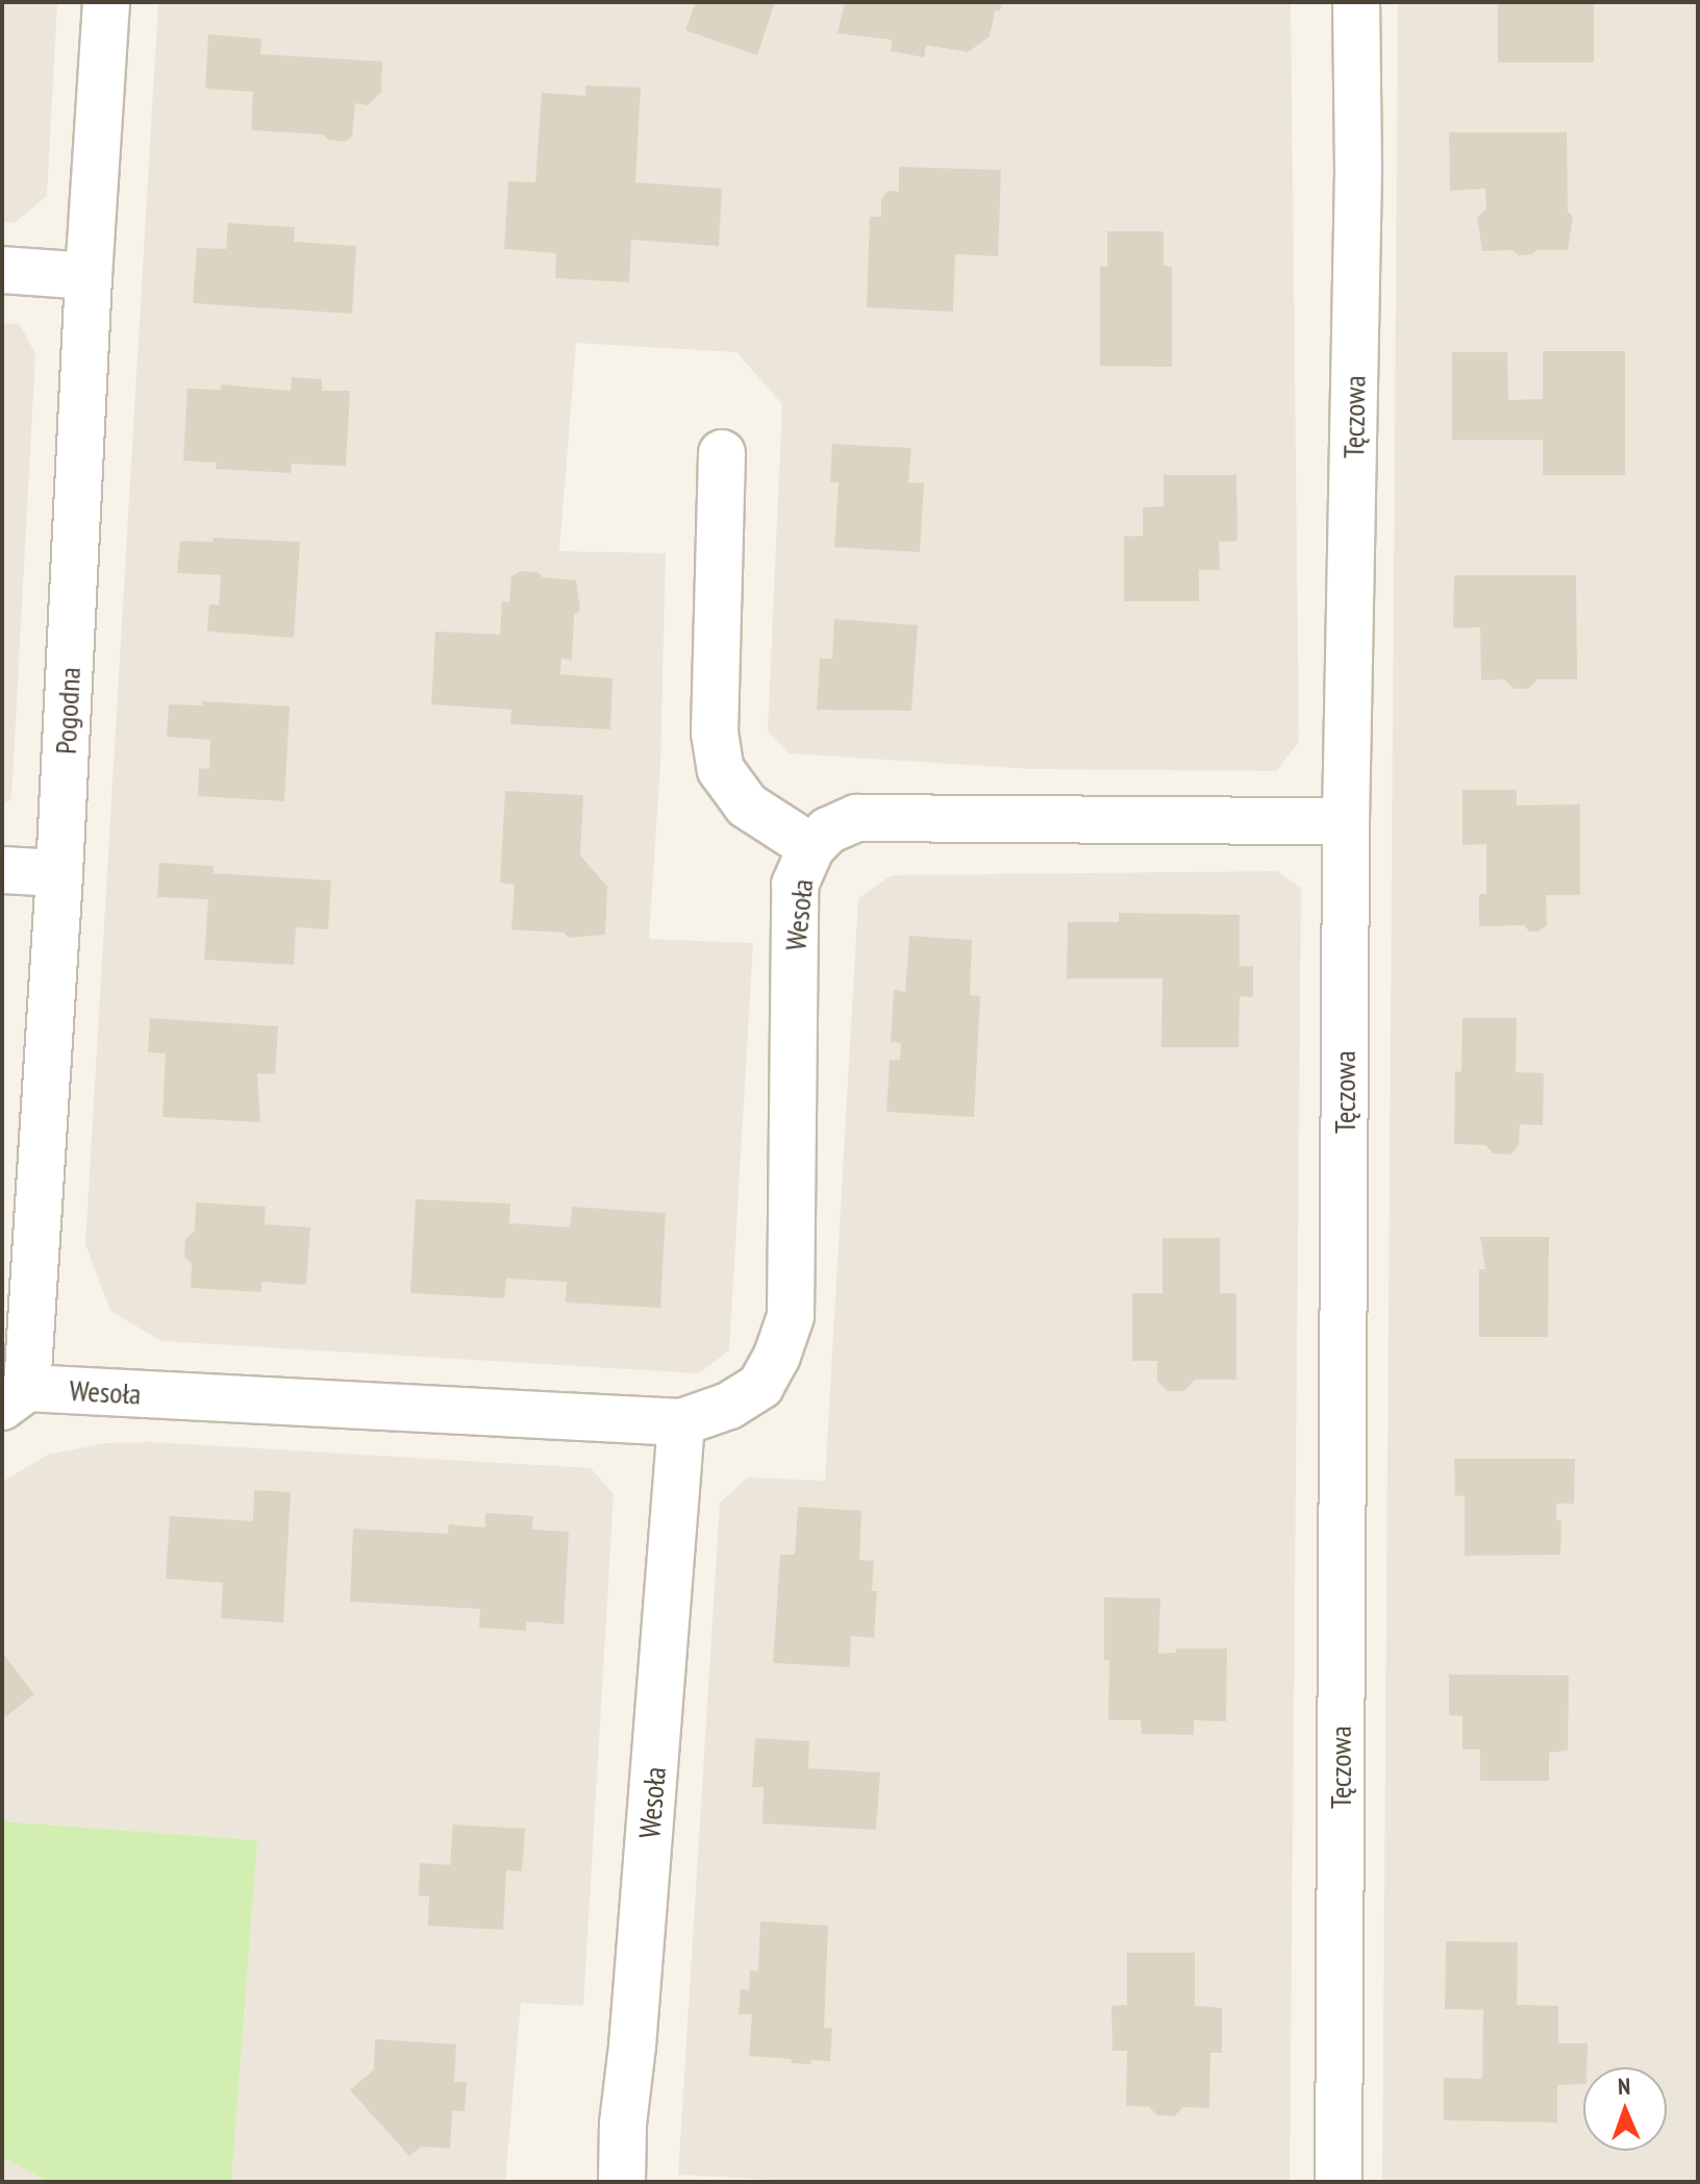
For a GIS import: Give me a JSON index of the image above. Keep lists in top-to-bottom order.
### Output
{
  "streets": {
    "street": ["Tęczowa", "Pogodna", "Wesoła"]
  },
  "crossings": [
    ["Tęczowa", "Wesoła"],
    ["Pogodna", "Wesoła"]
  ],
  "north": "top"
}
